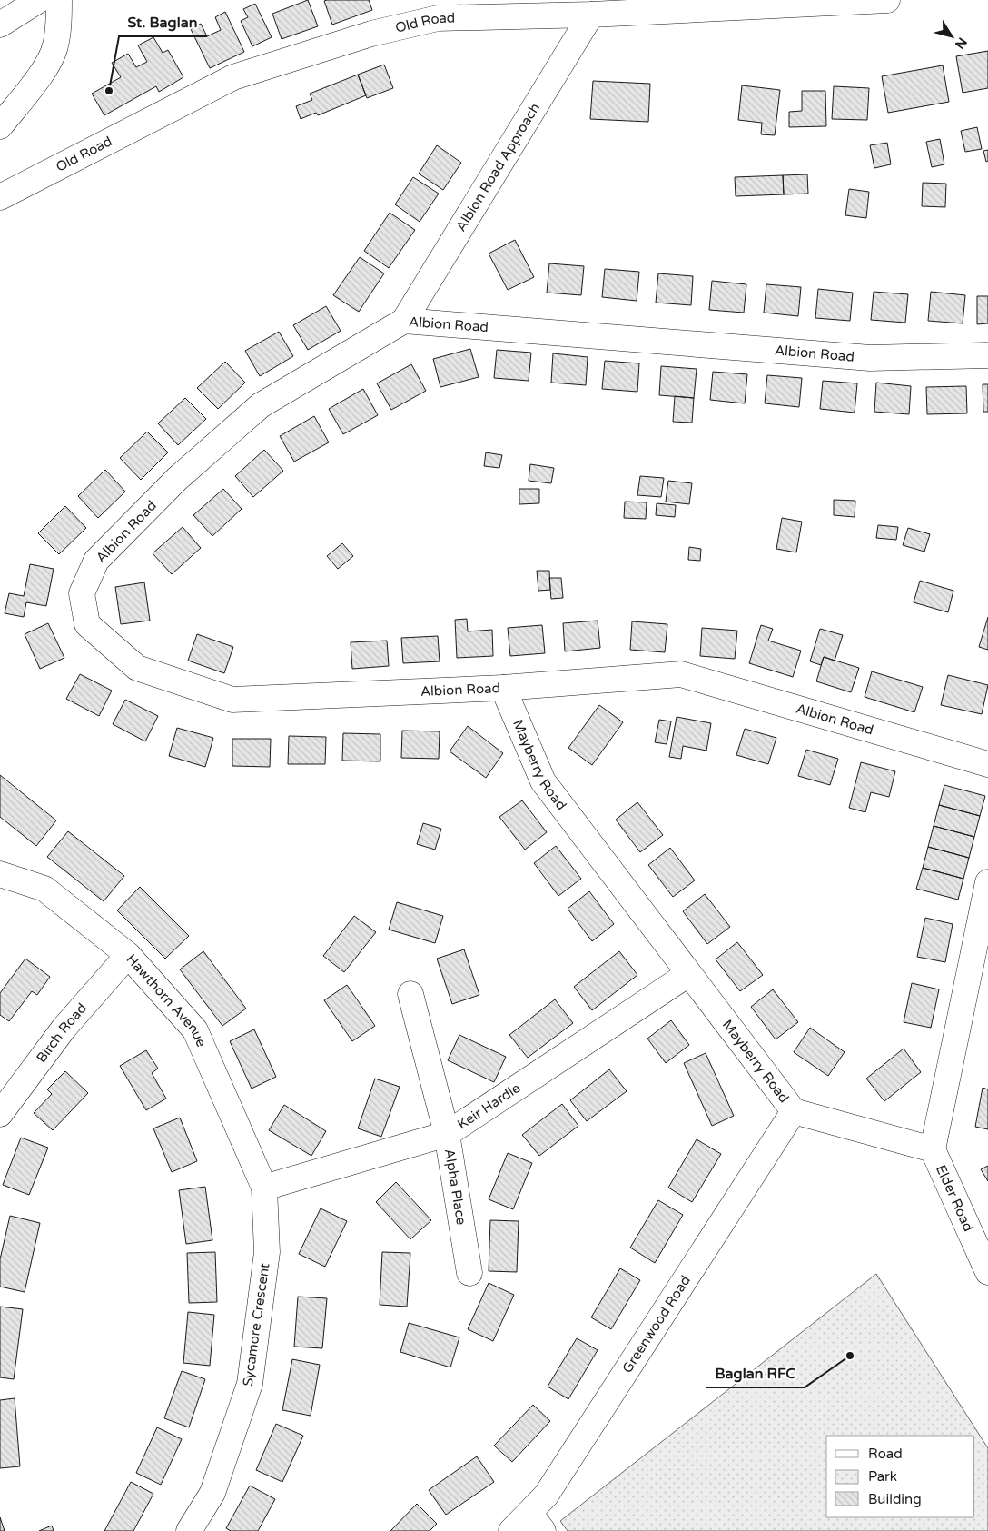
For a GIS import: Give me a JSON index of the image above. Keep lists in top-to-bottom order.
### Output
{
  "streets": {
    "street": [
      "Old Road",
      "Albion Road Approach",
      "Albion Road",
      "Mayberry Road",
      "Hawthorn Avenue",
      "Birch Road",
      "Keir Hardie",
      "Alpha Place",
      "Elder Road",
      "Greenwood Road",
      "Sycamore Crescent"
    ]
  },
  "crossings": [
    ["Old Road", "Albion Road Approach"],
    ["Albion Road Approach", "Albion Road"],
    ["Albion Road", "Mayberry Road"],
    ["Mayberry Road", "Keir Hardie"],
    ["Mayberry Road", "Elder Road"],
    ["Mayberry Road", "Greenwood Road"],
    ["Hawthorn Avenue", "Birch Road"],
    ["Hawthorn Avenue", "Keir Hardie"],
    ["Hawthorn Avenue", "Sycamore Crescent"],
    ["Keir Hardie", "Alpha Place"],
    ["Keir Hardie", "Sycamore Crescent"]
  ],
  "places": ["St. Baglan", "Baglan RFC"],
  "legend": ["Road", "Park", "Building"],
  "north": "bottom right"
}
